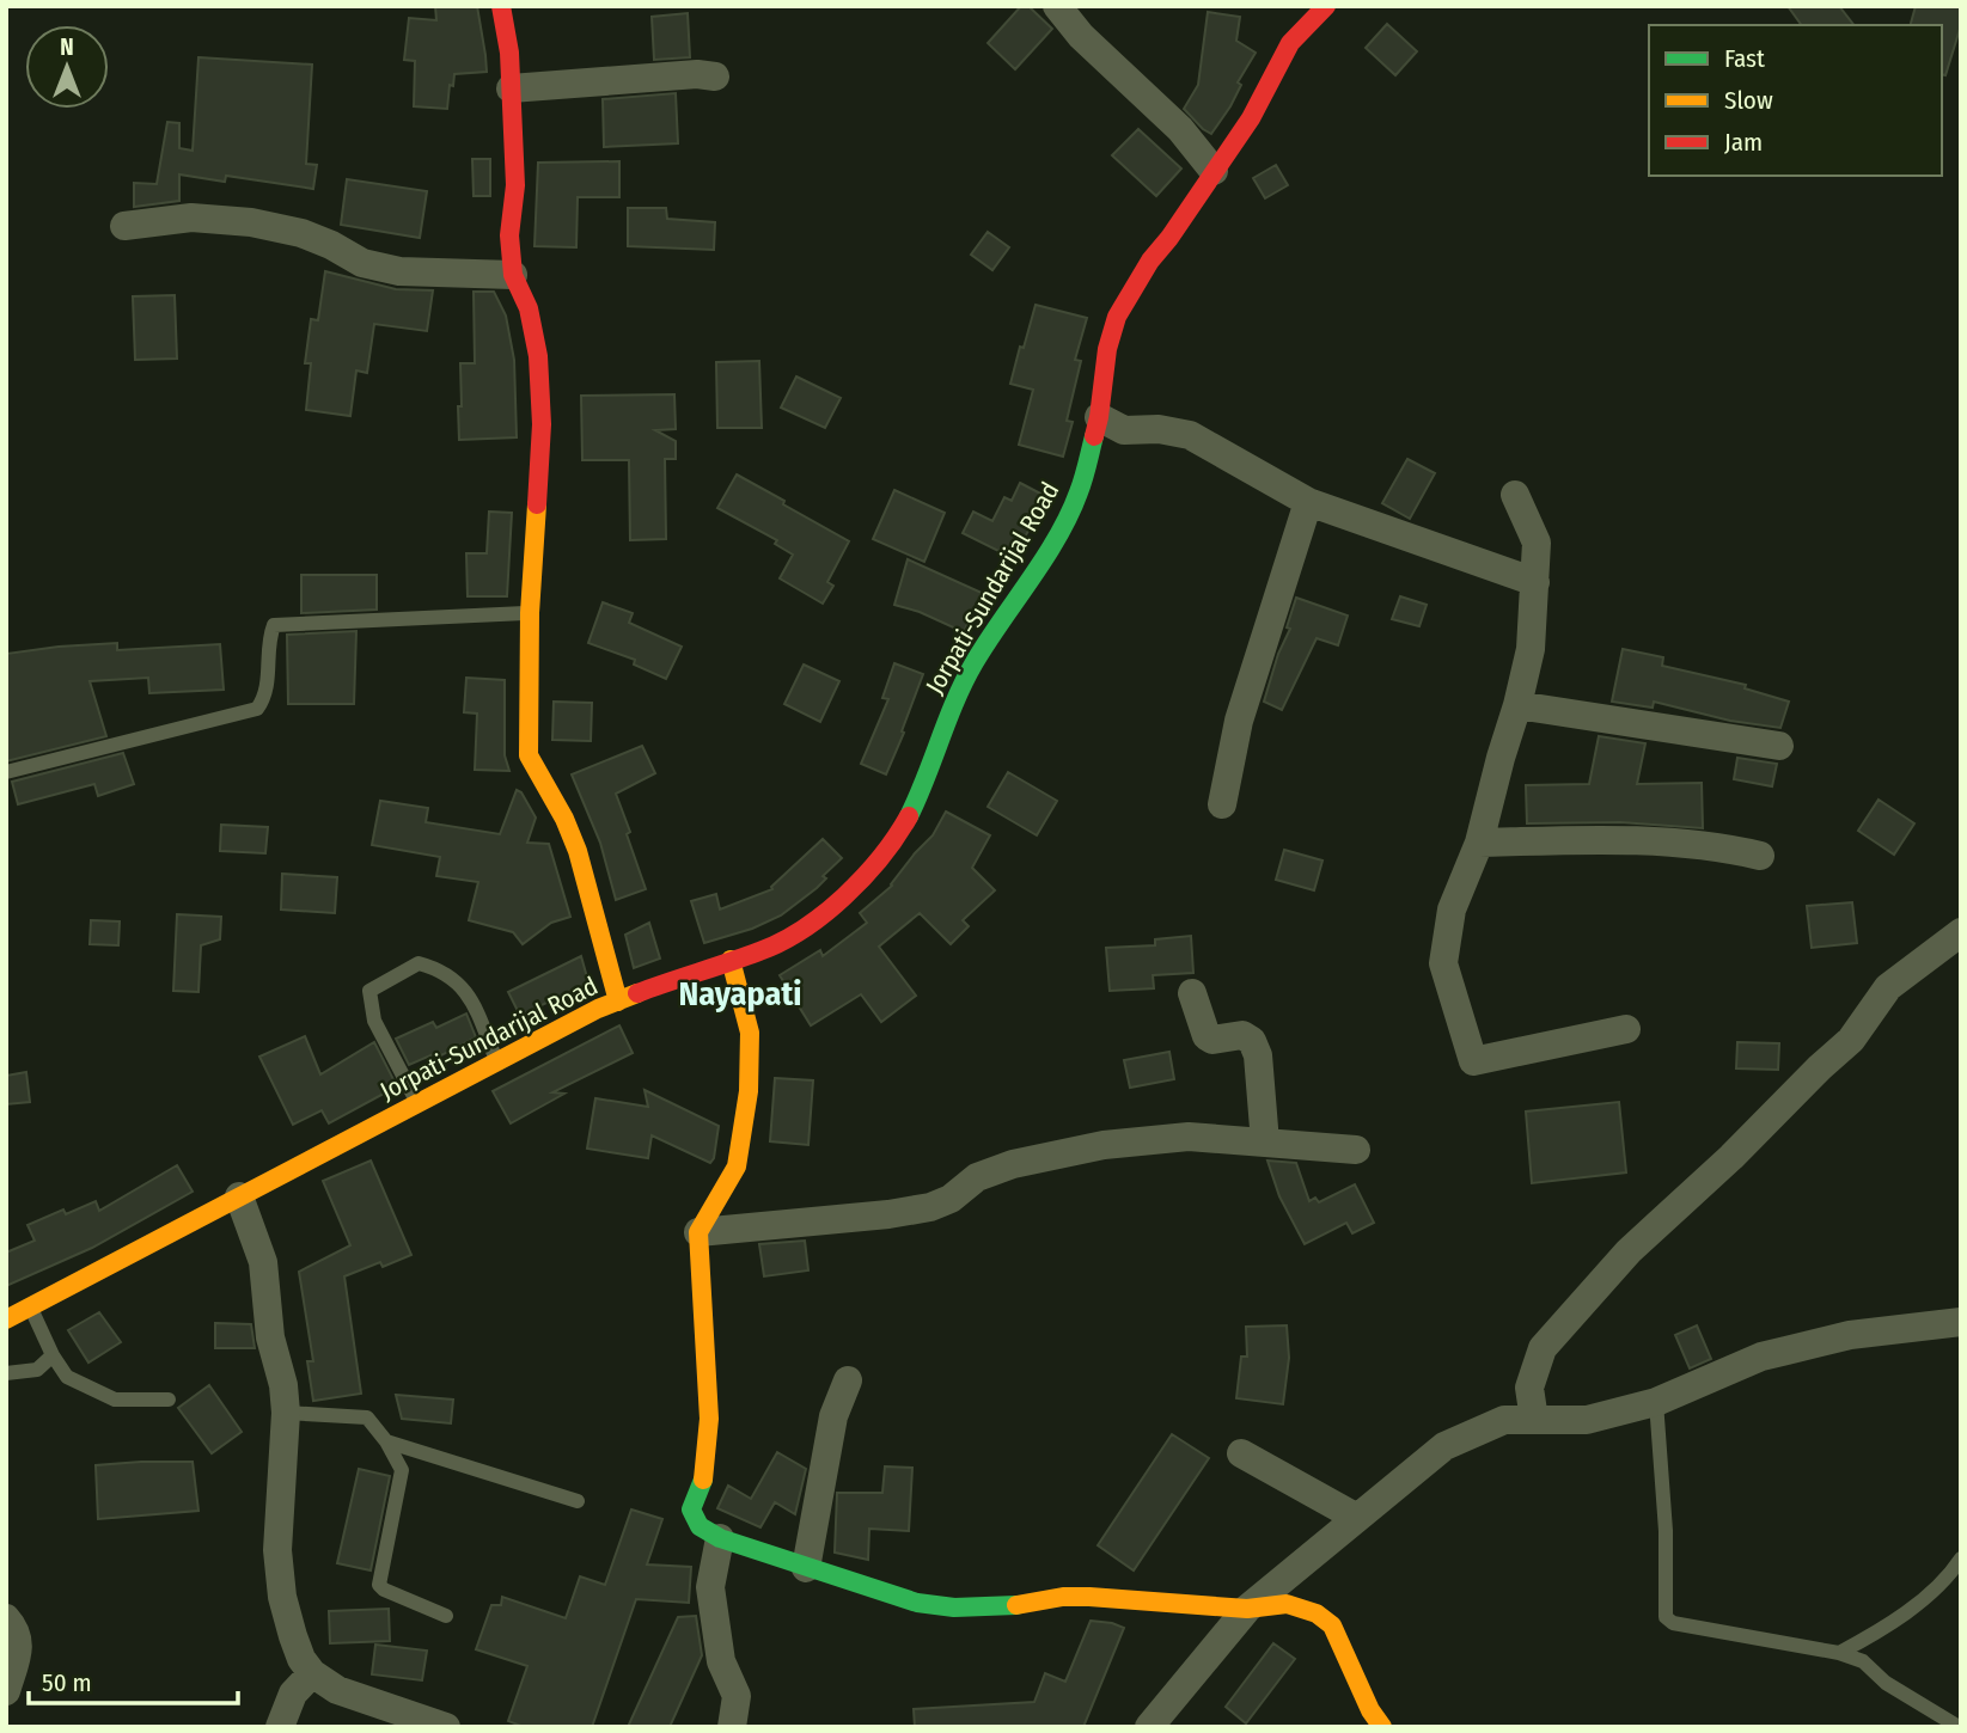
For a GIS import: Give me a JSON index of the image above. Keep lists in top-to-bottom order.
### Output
{
  "streets": {
    "street": ["Jorpati-Sundarijal Road"]
  },
  "districts": ["Nayapati"],
  "legend": ["Fast", "Slow", "Jam"],
  "scale_bar": "50 m",
  "north": "top"
}
